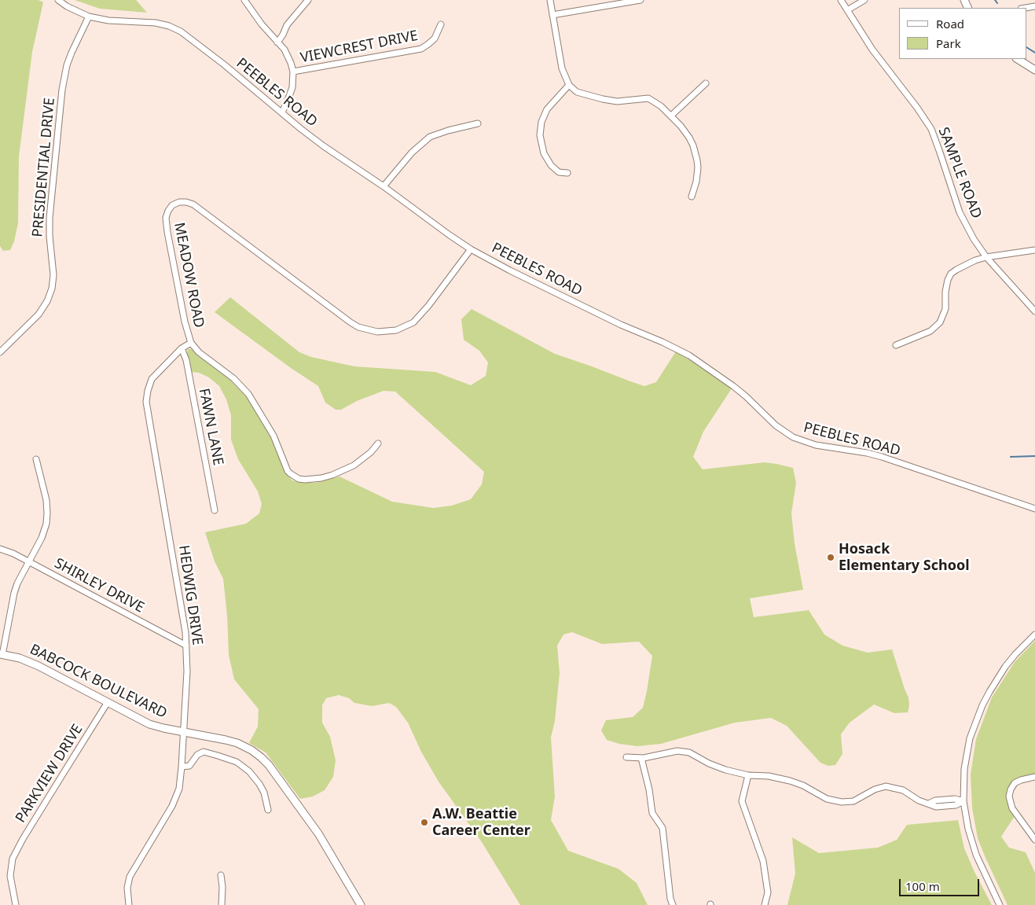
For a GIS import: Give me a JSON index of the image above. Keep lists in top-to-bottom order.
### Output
{
  "streets": {
    "main road": ["BABCOCK BOULEVARD"],
    "street": [
      "VIEWCREST DRIVE",
      "PEEBLES ROAD",
      "PRESIDENTIAL DRIVE",
      "SAMPLE ROAD",
      "MEADOW ROAD",
      "FAWN LANE",
      "SHIRLEY DRIVE",
      "HEDWIG DRIVE",
      "PARKVIEW DRIVE"
    ]
  },
  "crossings": [
    ["PEEBLES ROAD", "PRESIDENTIAL DRIVE"],
    ["PEEBLES ROAD", "MEADOW ROAD"],
    ["MEADOW ROAD", "HEDWIG DRIVE"],
    ["FAWN LANE", "HEDWIG DRIVE"],
    ["SHIRLEY DRIVE", "HEDWIG DRIVE"],
    ["HEDWIG DRIVE", "BABCOCK BOULEVARD"],
    ["BABCOCK BOULEVARD", "PARKVIEW DRIVE"]
  ],
  "places": ["Hosack Elementary School", "A.W. Beattie Career Center"],
  "legend": ["Road", "Park"],
  "scale_bar": "100 m"
}
